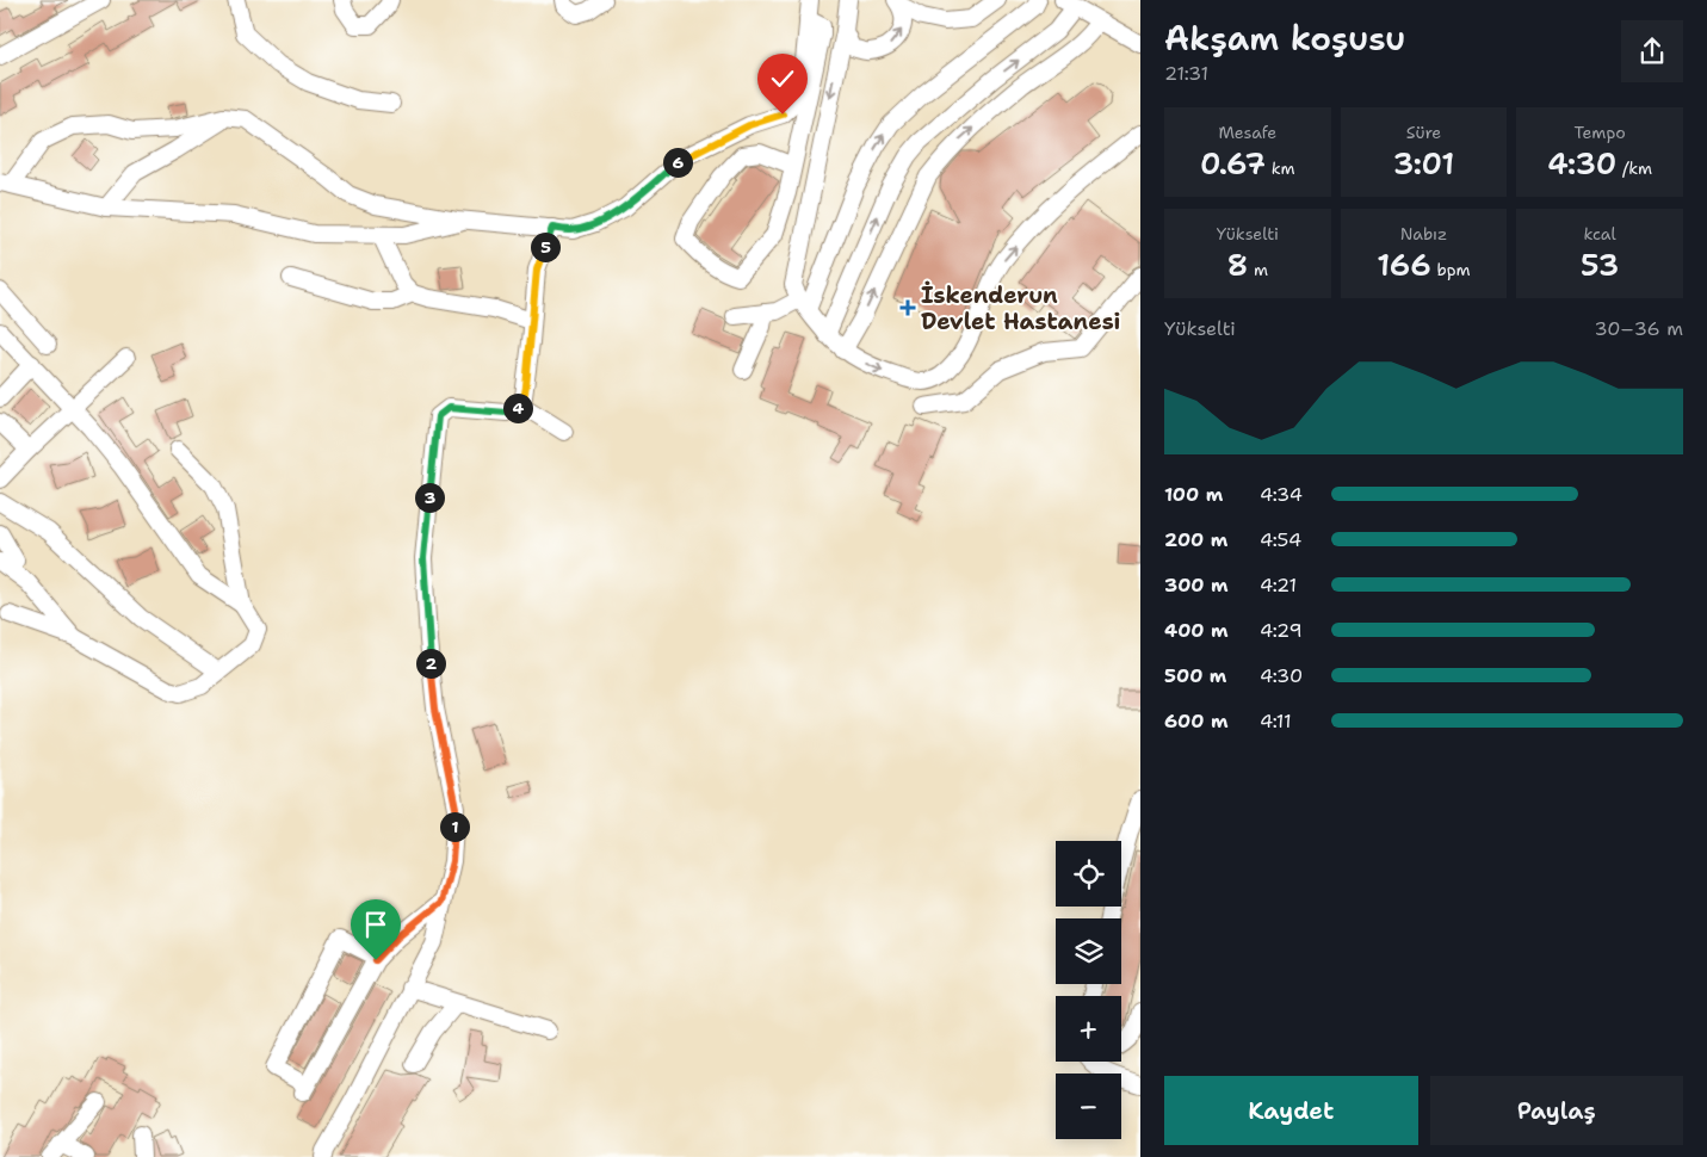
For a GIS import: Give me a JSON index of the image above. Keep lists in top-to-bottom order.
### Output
{
  "places": {
    "health": ["İskenderun Devlet Hastanesi"]
  },
  "page": {
    "heading": ["Akşam koşusu", "21:31"],
    "stats": [
      ["Mesafe", "0.67 km"],
      ["Süre", "3:01"],
      ["Tempo", "4:30 /km"],
      ["Yükselti", "8 m"],
      ["Nabız", "166 bpm"],
      ["kcal", "53"]
    ],
    "pins": [
      "6",
      "5",
      "4",
      "3",
      "2",
      "1"
    ],
    "chart": ["Yükselti", "30–36 m"],
    "list": [
      {
        "name": "100 m",
        "note": "4:34"
      },
      {
        "name": "200 m",
        "note": "4:54"
      },
      {
        "name": "300 m",
        "note": "4:21"
      },
      {
        "name": "400 m",
        "note": "4:29"
      },
      {
        "name": "500 m",
        "note": "4:30"
      },
      {
        "name": "600 m",
        "note": "4:11"
      }
    ],
    "map_buttons": ["+", "−"],
    "buttons": ["Kaydet", "Paylaş"]
  }
}
